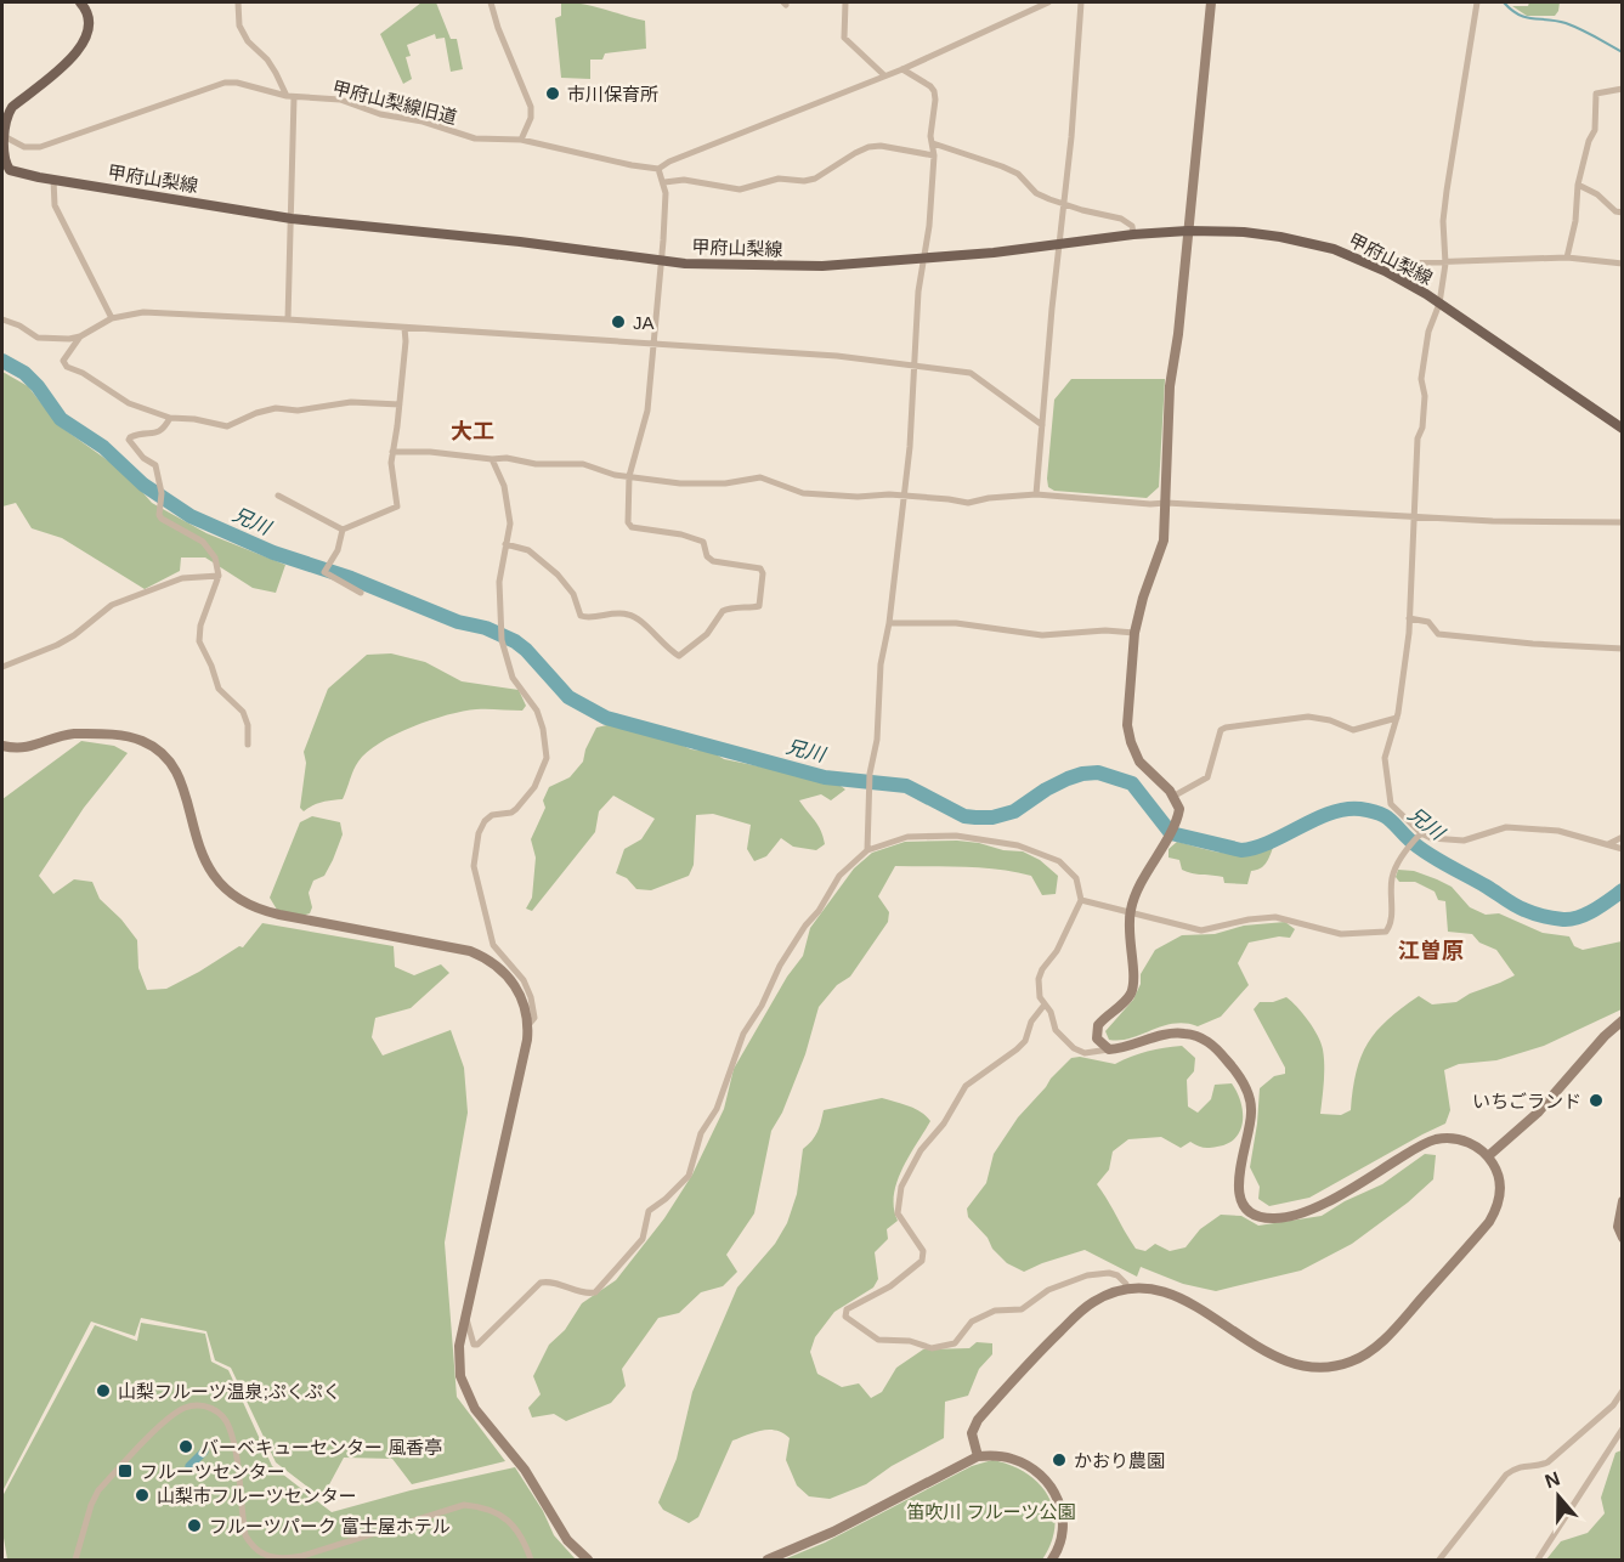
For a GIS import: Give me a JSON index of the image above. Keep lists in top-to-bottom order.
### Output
{
  "streets": {
    "main road": ["甲府山梨線"],
    "street": ["甲府山梨線旧道"]
  },
  "crossings": [
    ["甲府山梨線旧道", "甲府山梨線"]
  ],
  "districts": ["大工", "江曽原"],
  "water": ["兄川"],
  "parks": ["笛吹川 フルーツ公園"],
  "places": {
    "other": [
      "市川保育所",
      "JA",
      "いちごランド",
      "山梨フルーツ温泉;ぷくぷく",
      "バーベキューセンター 風香亭",
      "かおり農園",
      "山梨市フルーツセンター",
      "フルーツパーク 富士屋ホテル"
    ],
    "transit": ["フルーツセンター"]
  },
  "north": "top"
}
